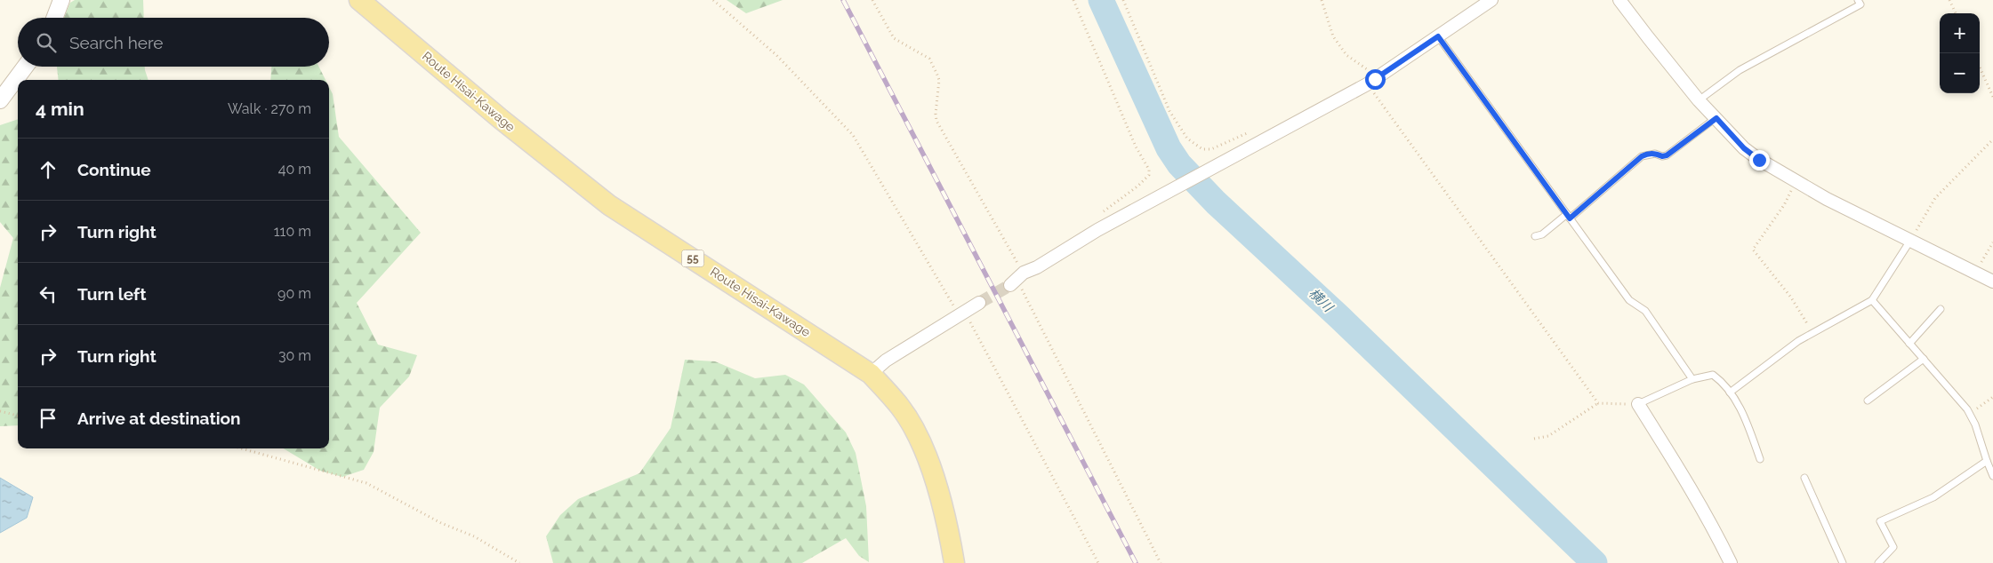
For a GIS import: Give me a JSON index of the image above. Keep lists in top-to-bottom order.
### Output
{
  "streets": {
    "main road": ["Route Hisai-Kawage", "55"]
  },
  "water": ["横川"],
  "page": {
    "map_buttons": ["+", "−"],
    "search": "Search here",
    "heading": ["4 min", "Walk · 270 m"],
    "list": [
      ["Continue", "40 m"],
      ["Turn right", "110 m"],
      ["Turn left", "90 m"],
      ["Turn right", "30 m"],
      "Arrive at destination"
    ]
  }
}
